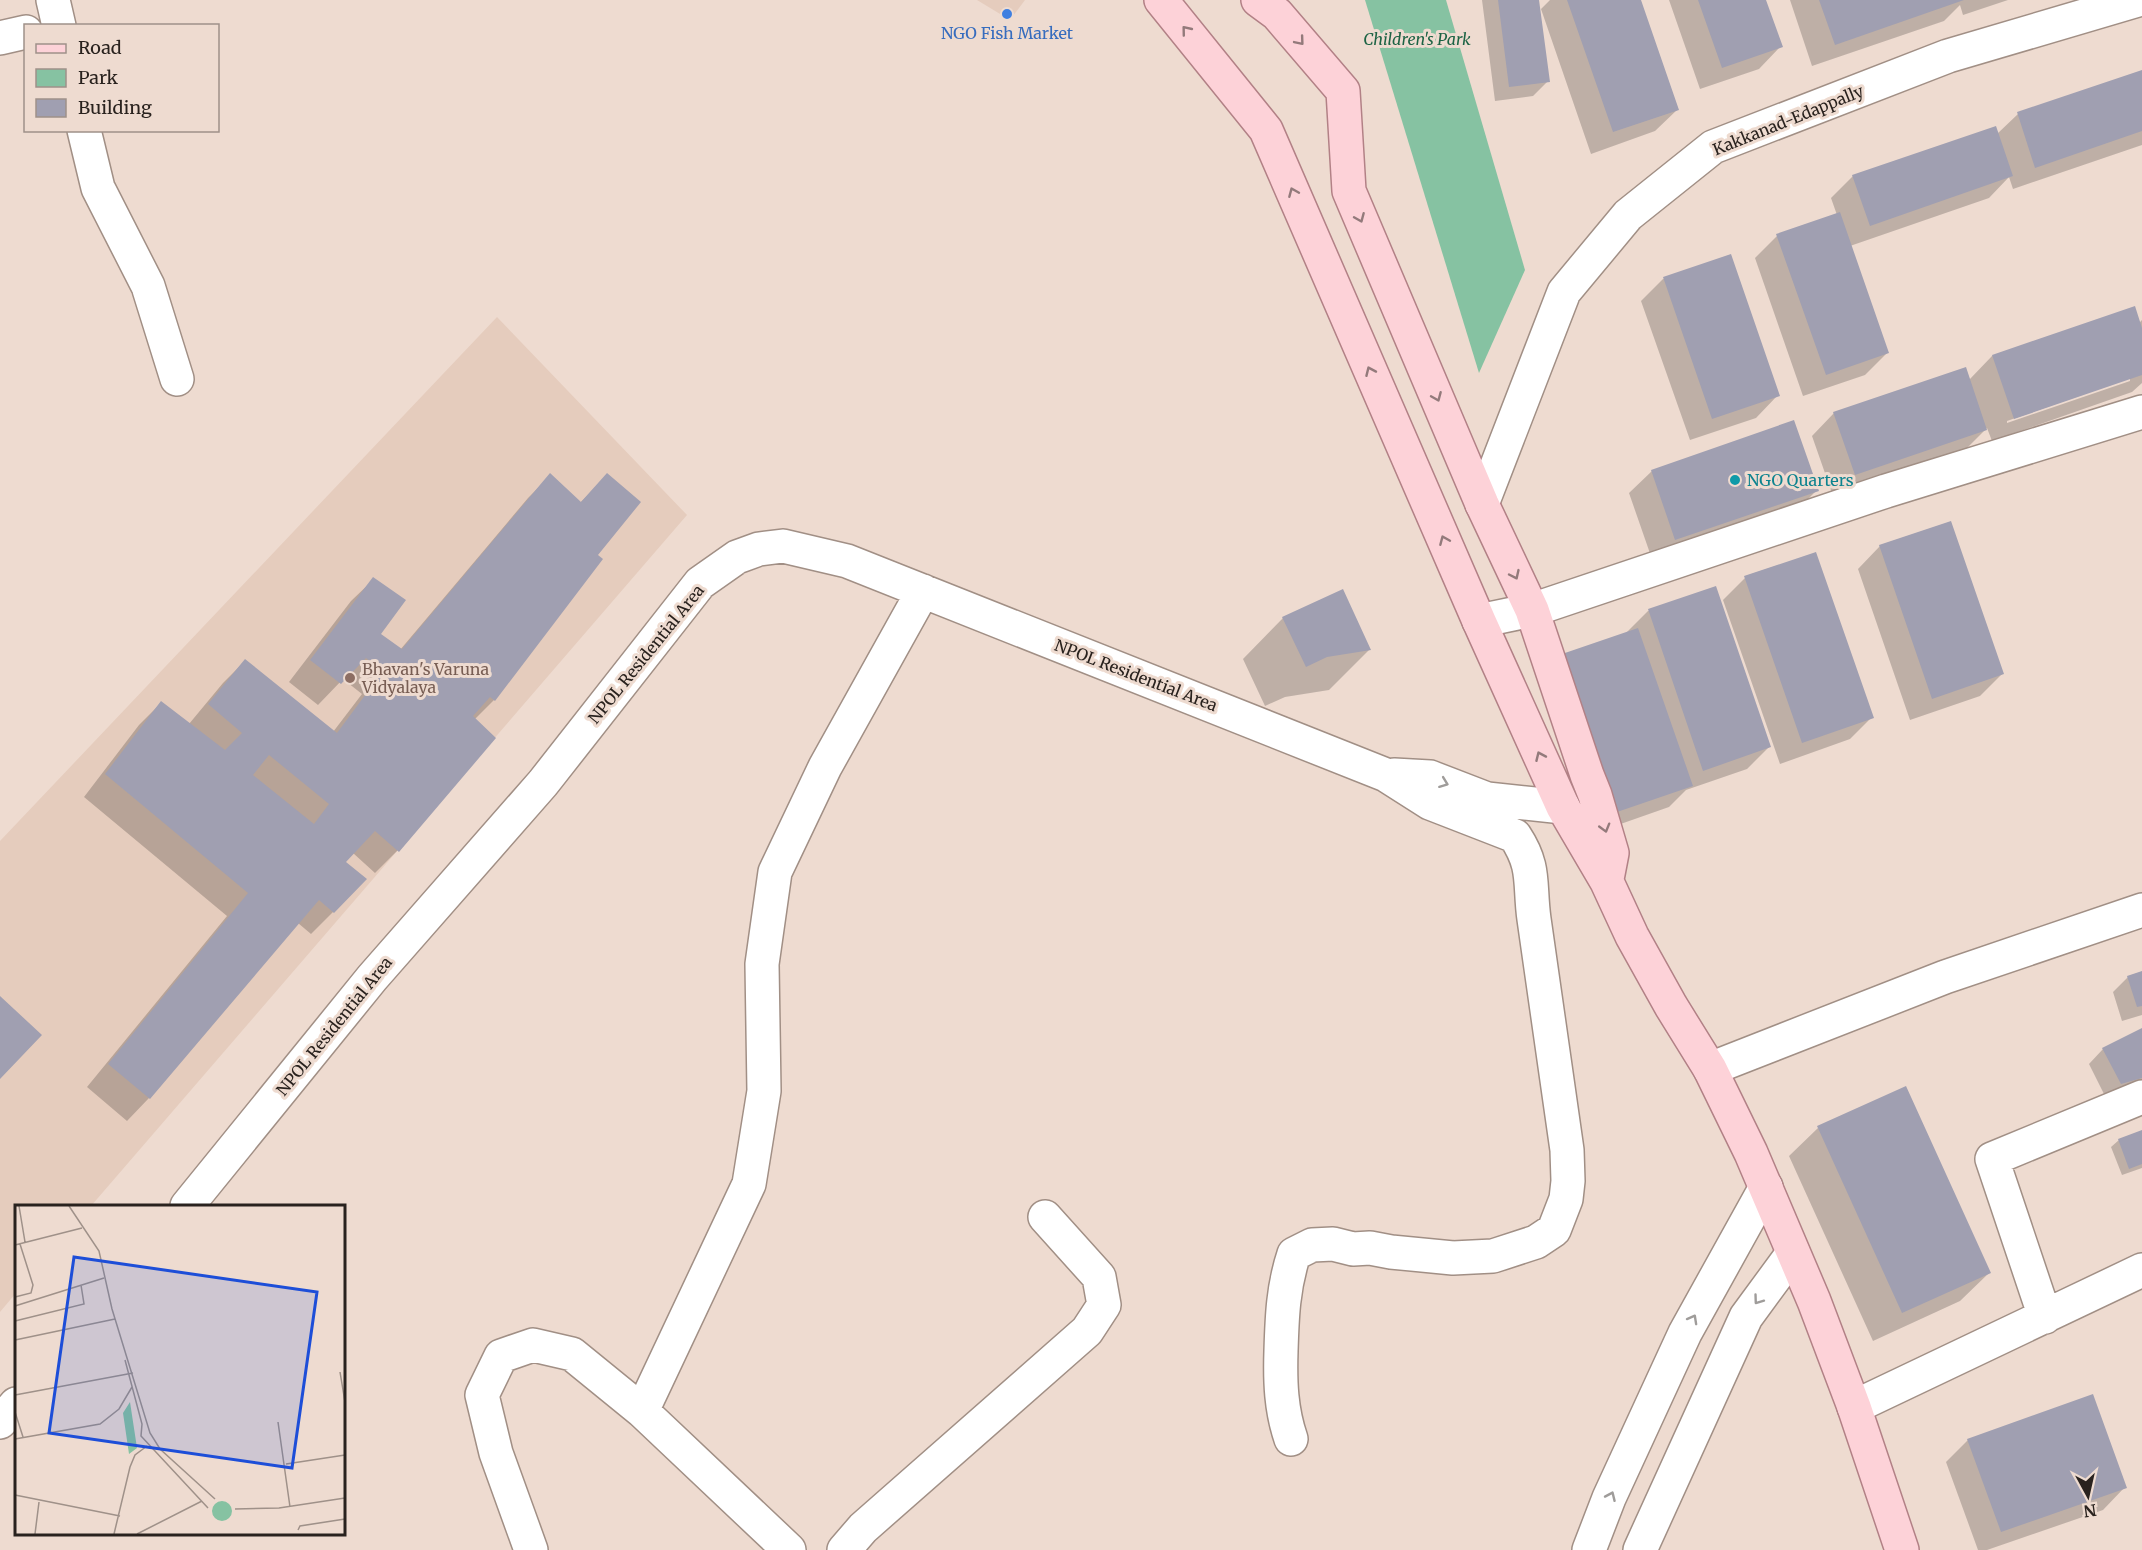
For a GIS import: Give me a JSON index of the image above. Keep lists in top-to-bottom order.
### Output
{
  "streets": {
    "street": ["Kakkanad-Edappally", "NPOL Residential Area"]
  },
  "parks": ["Children's Park"],
  "places": ["NGO Fish Market", "NGO Quarters", "Bhavan's Varuna Vidyalaya"],
  "legend": ["Road", "Park", "Building"],
  "north": "bottom"
}
